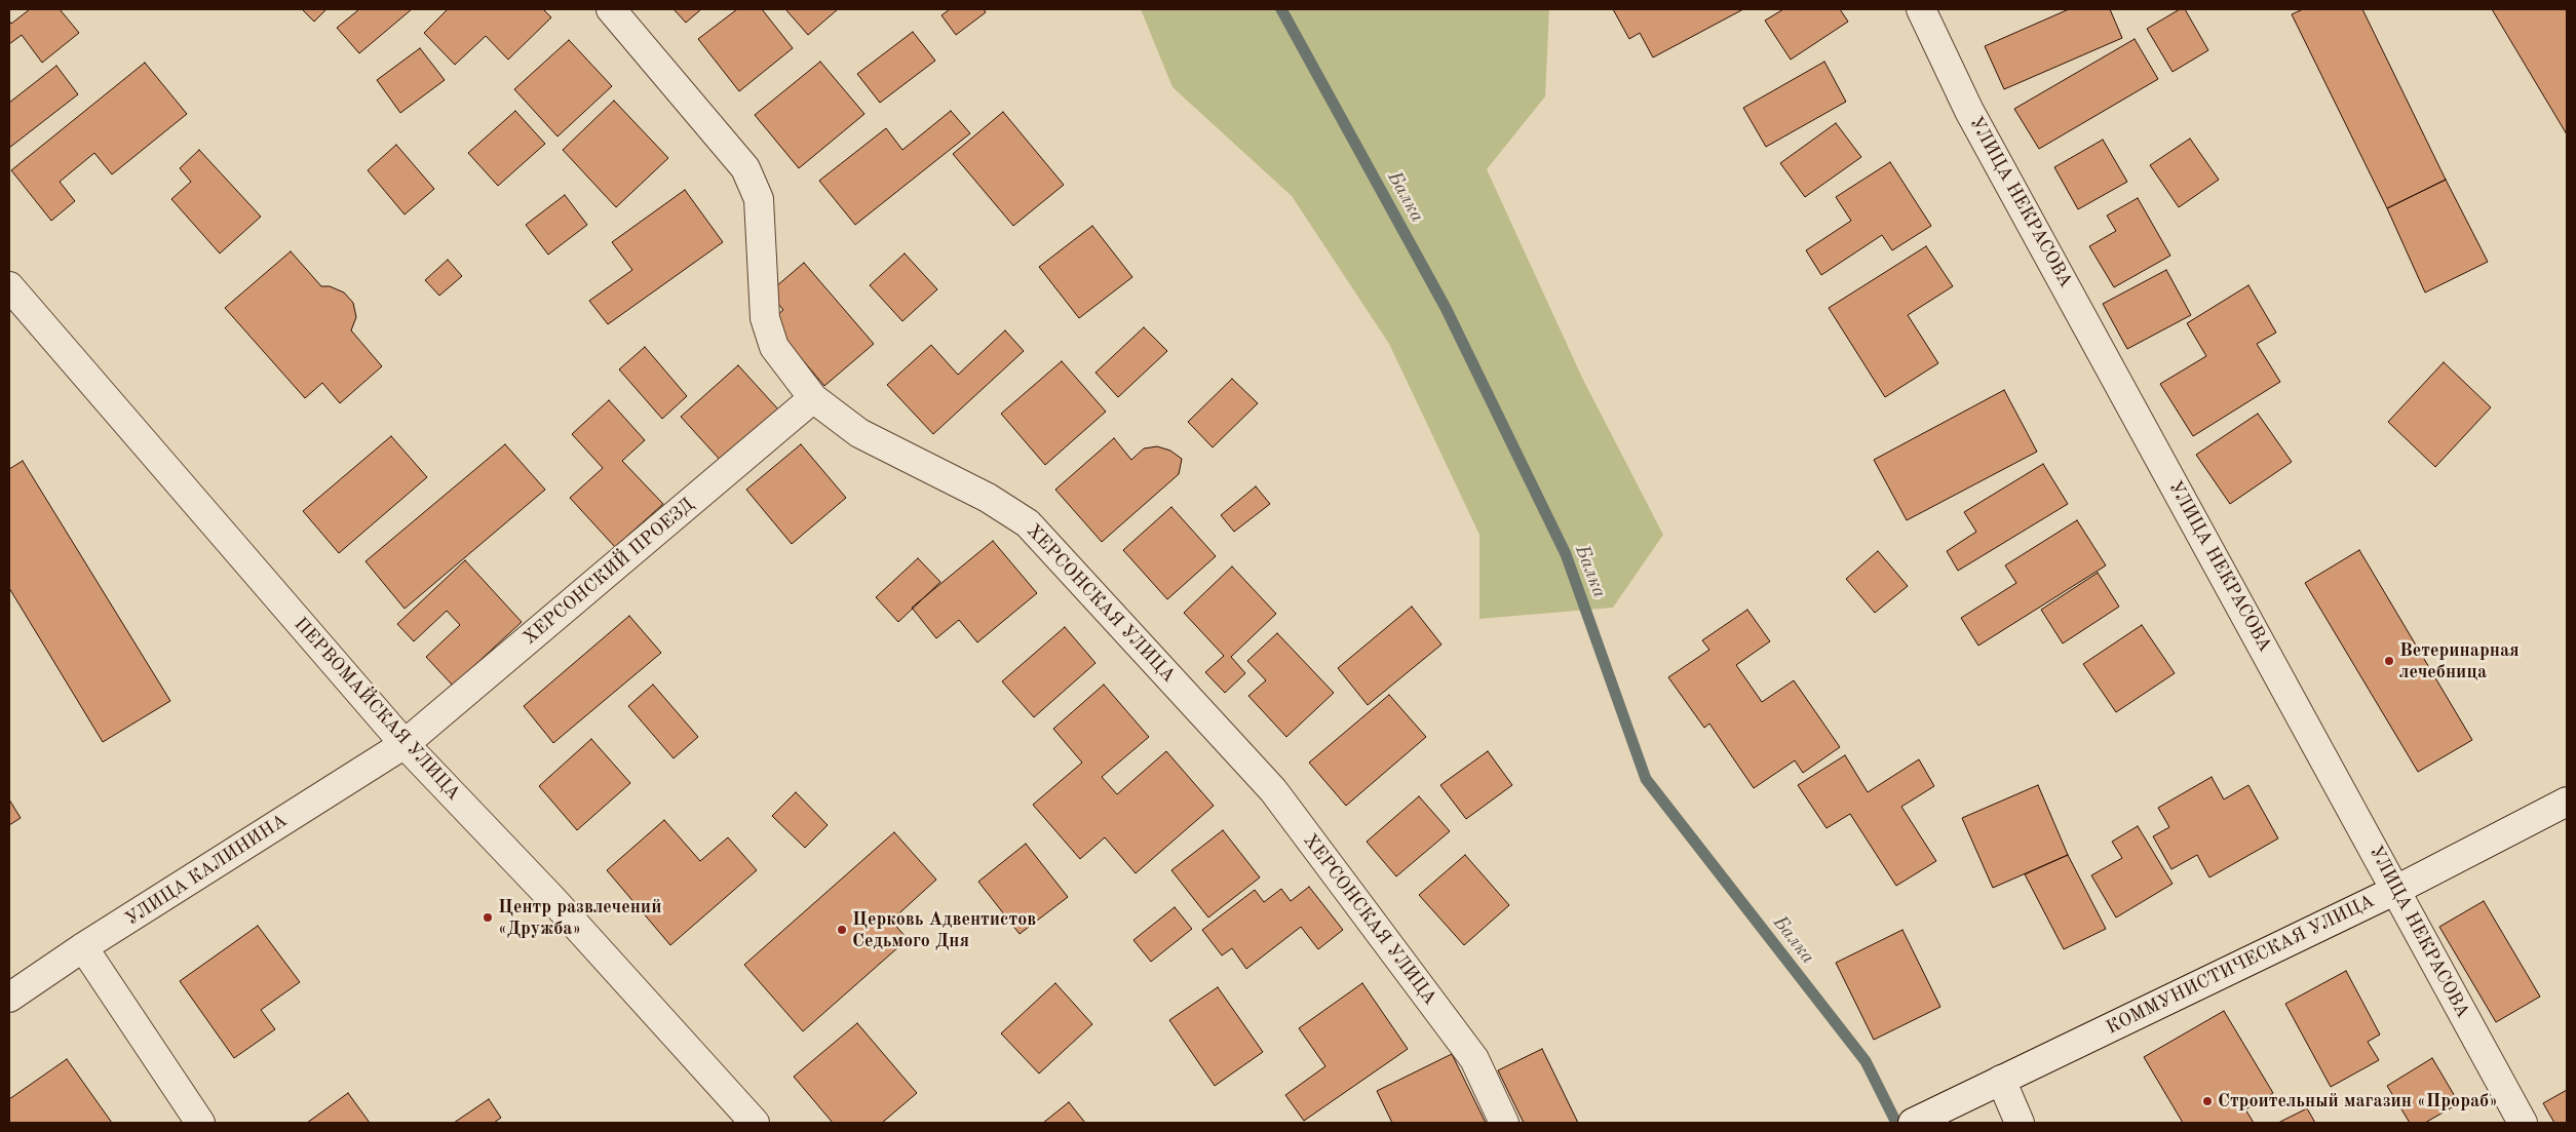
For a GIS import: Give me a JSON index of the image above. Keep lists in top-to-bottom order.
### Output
{
  "streets": {
    "street": [
      "УЛИЦА НЕКРАСОВА",
      "ХЕРСОНСКИЙ ПРОЕЗД",
      "ХЕРСОНСКАЯ УЛИЦА",
      "ПЕРВОМАЙСКАЯ УЛИЦА",
      "УЛИЦА КАЛИНИНА",
      "КОММУНИСТИЧЕСКАЯ УЛИЦА"
    ]
  },
  "crossings": [
    ["УЛИЦА НЕКРАСОВА", "КОММУНИСТИЧЕСКАЯ УЛИЦА"],
    ["ХЕРСОНСКИЙ ПРОЕЗД", "ХЕРСОНСКАЯ УЛИЦА"],
    ["ХЕРСОНСКИЙ ПРОЕЗД", "ПЕРВОМАЙСКАЯ УЛИЦА"],
    ["ХЕРСОНСКИЙ ПРОЕЗД", "УЛИЦА КАЛИНИНА"],
    ["ПЕРВОМАЙСКАЯ УЛИЦА", "УЛИЦА КАЛИНИНА"]
  ],
  "water": ["Балка"],
  "places": [
    "Ветеринарная лечебница",
    "Центр развлечений «Дружба»",
    "Церковь Адвентистов Седьмого Дня",
    "Строительный магазин «Прораб»"
  ]
}
